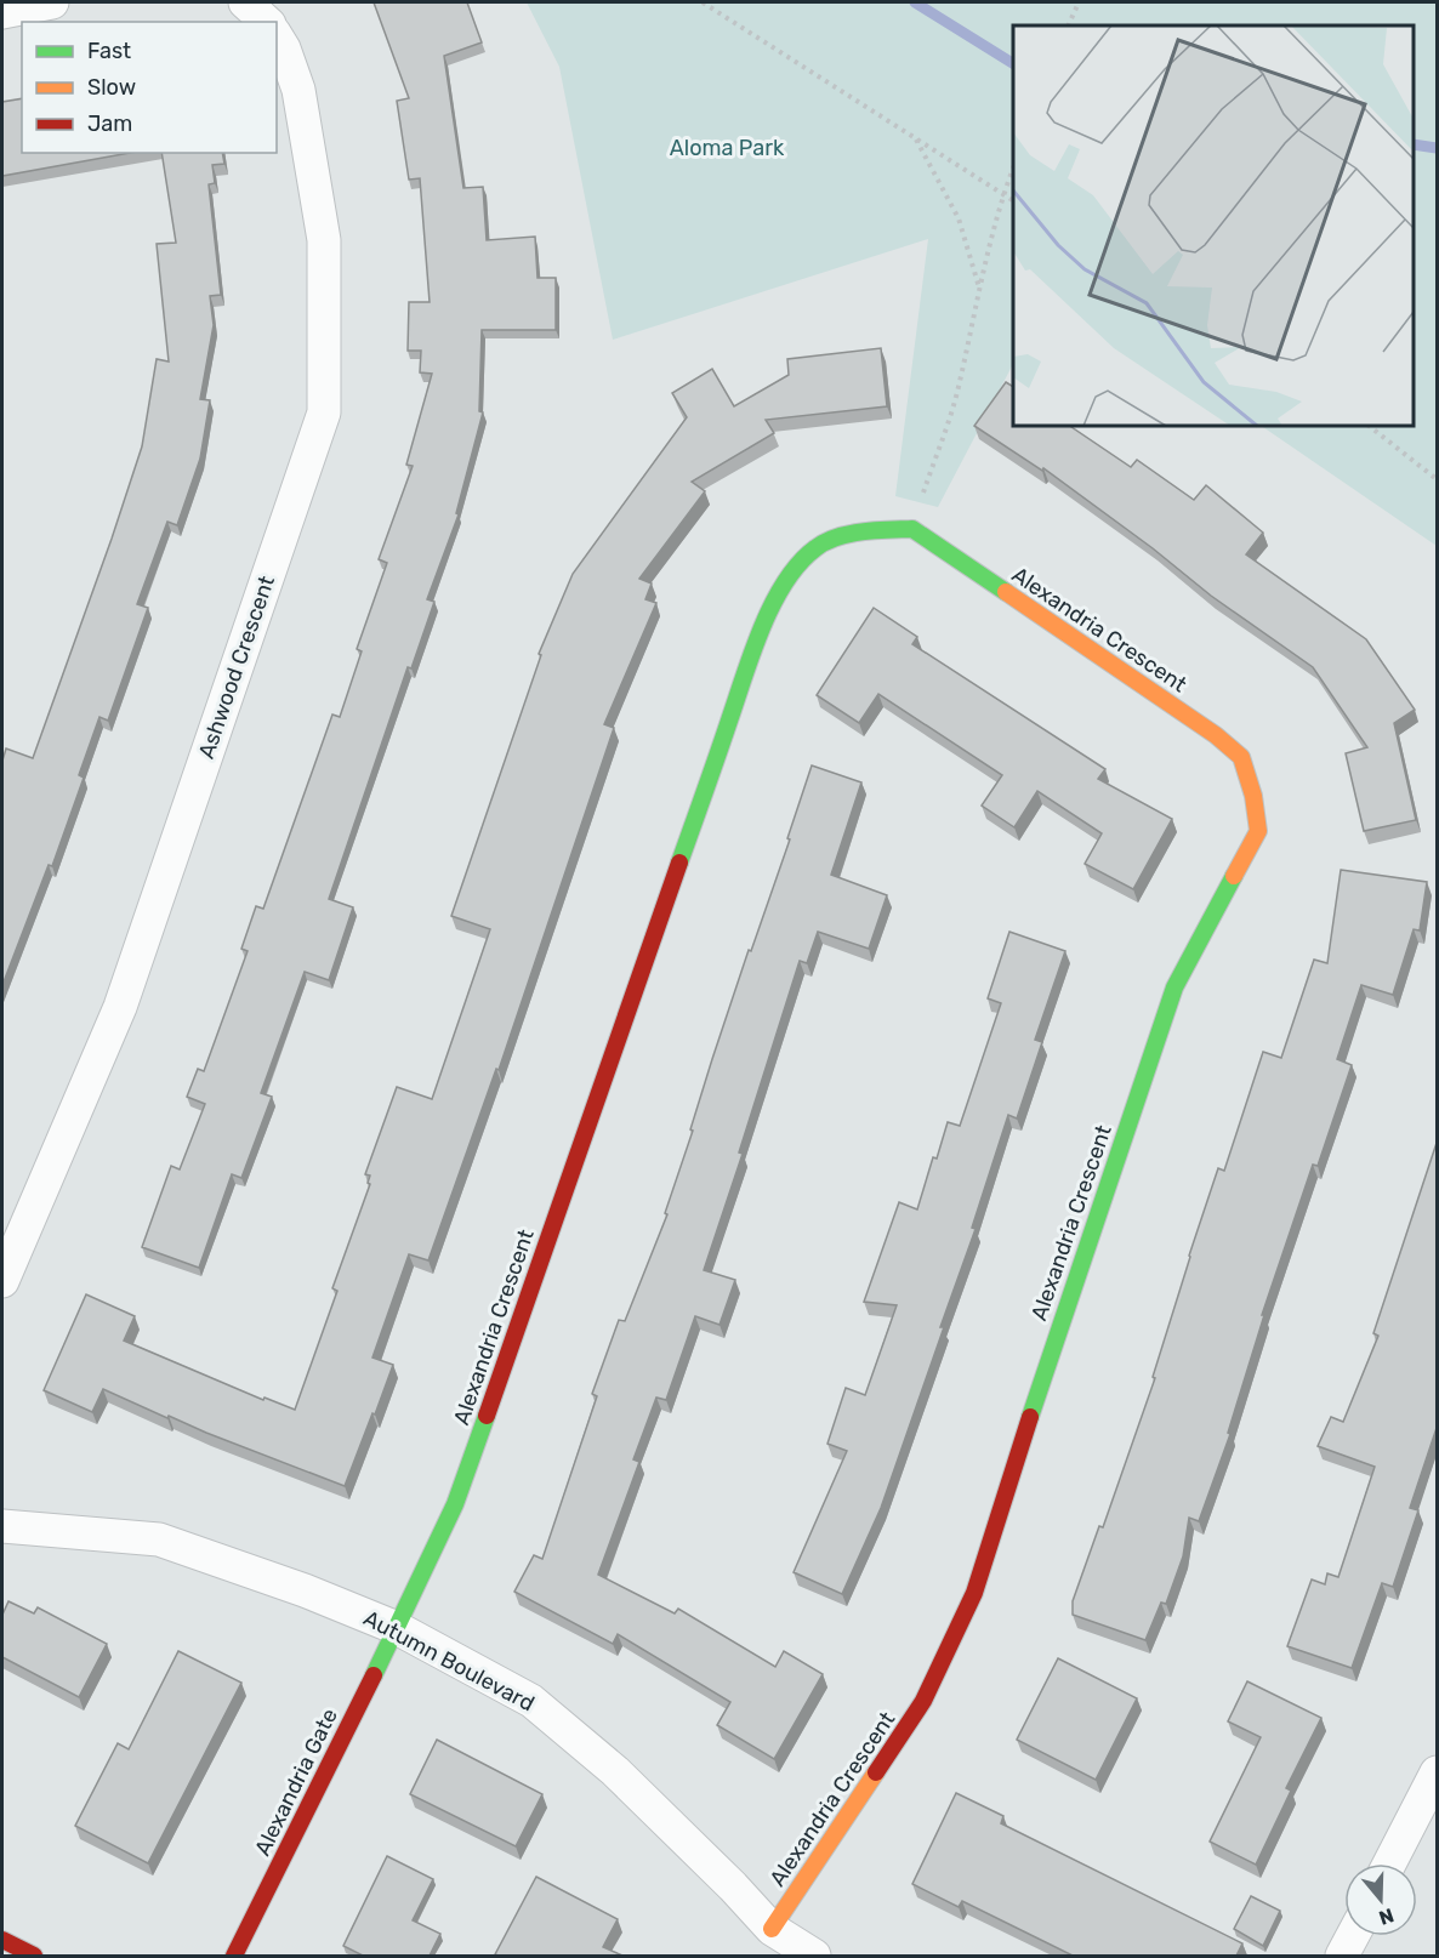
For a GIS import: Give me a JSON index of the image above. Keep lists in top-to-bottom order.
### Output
{
  "streets": {
    "street": [
      "Alexandria Crescent",
      "Ashwood Crescent",
      "Autumn Boulevard",
      "Alexandria Gate"
    ]
  },
  "crossings": [
    ["Alexandria Crescent", "Autumn Boulevard"],
    ["Alexandria Crescent", "Alexandria Gate"],
    ["Autumn Boulevard", "Alexandria Gate"]
  ],
  "parks": ["Aloma Park"],
  "legend": ["Fast", "Slow", "Jam"],
  "north": "bottom"
}
